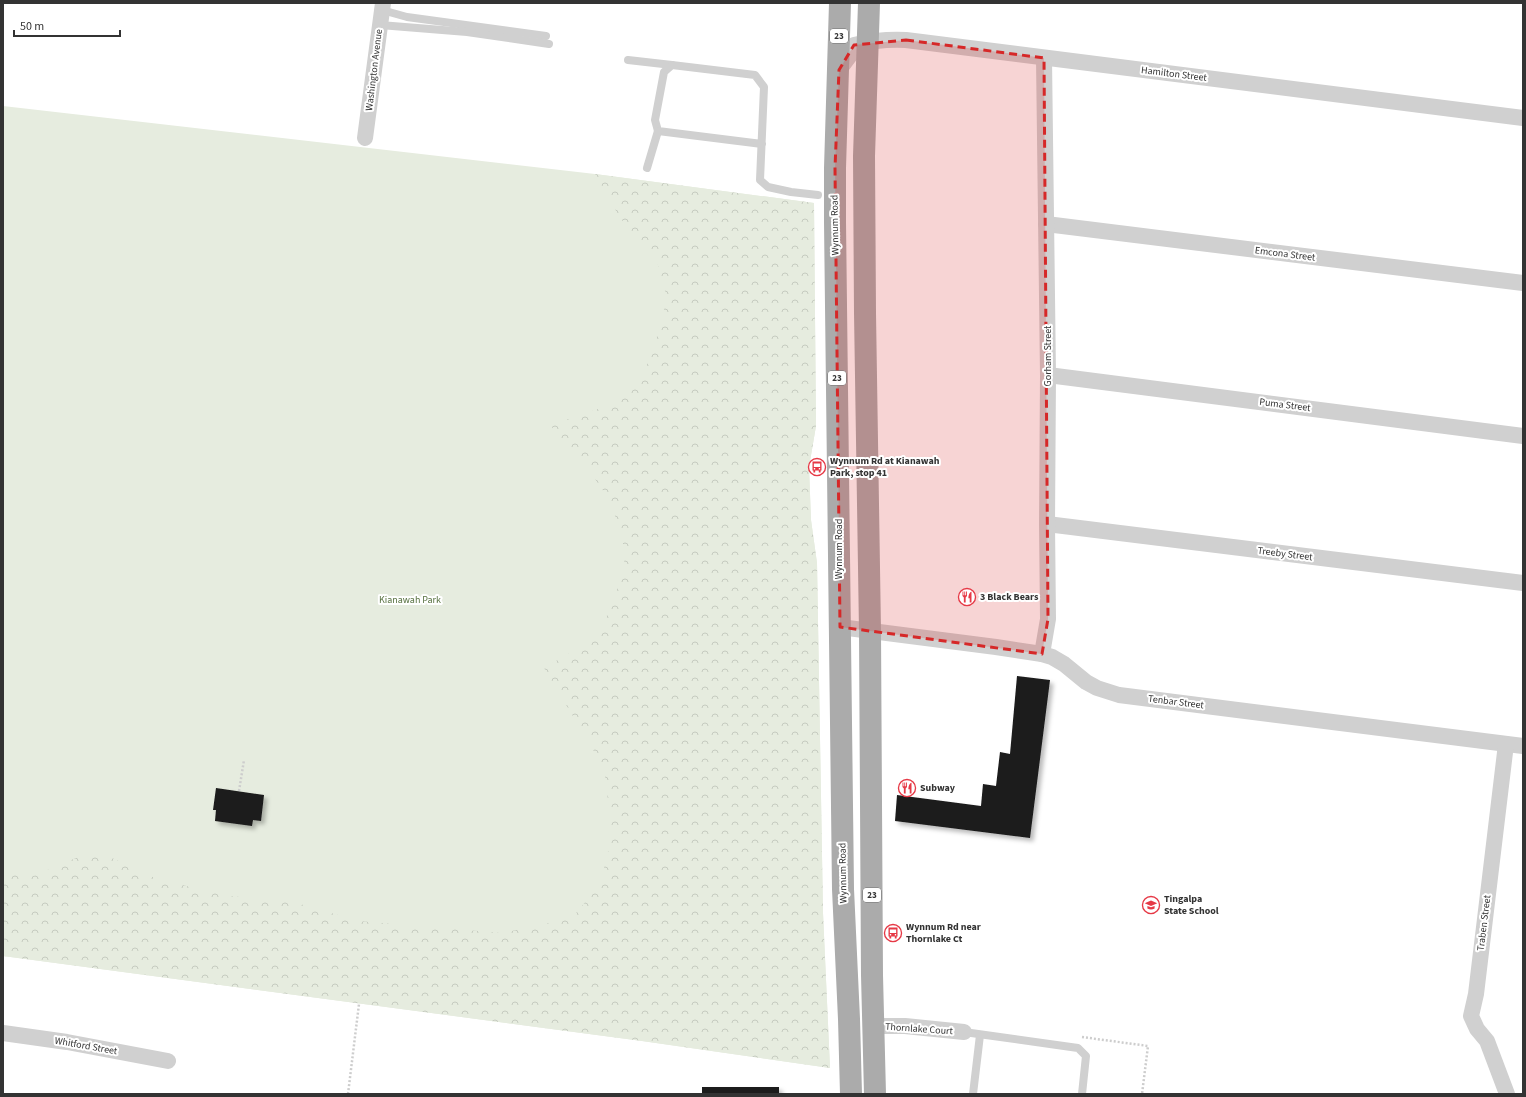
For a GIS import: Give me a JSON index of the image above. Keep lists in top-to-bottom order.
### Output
{
  "streets": {
    "main road": ["23", "Wynnum Road"],
    "street": [
      "Washington Avenue",
      "Hamilton Street",
      "Emcona Street",
      "Gorham Street",
      "Puma Street",
      "Treeby Street",
      "Tenbar Street",
      "Traben Street",
      "Thornlake Court",
      "Whitford Street"
    ]
  },
  "crossings": [
    ["23", "Hamilton Street"],
    ["23", "Tenbar Street"],
    ["23", "Thornlake Court"],
    ["Hamilton Street", "Wynnum Road"],
    ["Hamilton Street", "Gorham Street"],
    ["Wynnum Road", "Tenbar Street"],
    ["Emcona Street", "Gorham Street"],
    ["Gorham Street", "Puma Street"],
    ["Gorham Street", "Treeby Street"],
    ["Gorham Street", "Tenbar Street"],
    ["Tenbar Street", "Traben Street"]
  ],
  "parks": ["Kianawah Park"],
  "places": {
    "bus stop": ["Wynnum Rd at Kianawah Park, stop 41", "Wynnum Rd near Thornlake Ct"],
    "restaurant": ["3 Black Bears", "Subway"],
    "school or university": ["Tingalpa State School"]
  },
  "scale_bar": "50 m"
}
